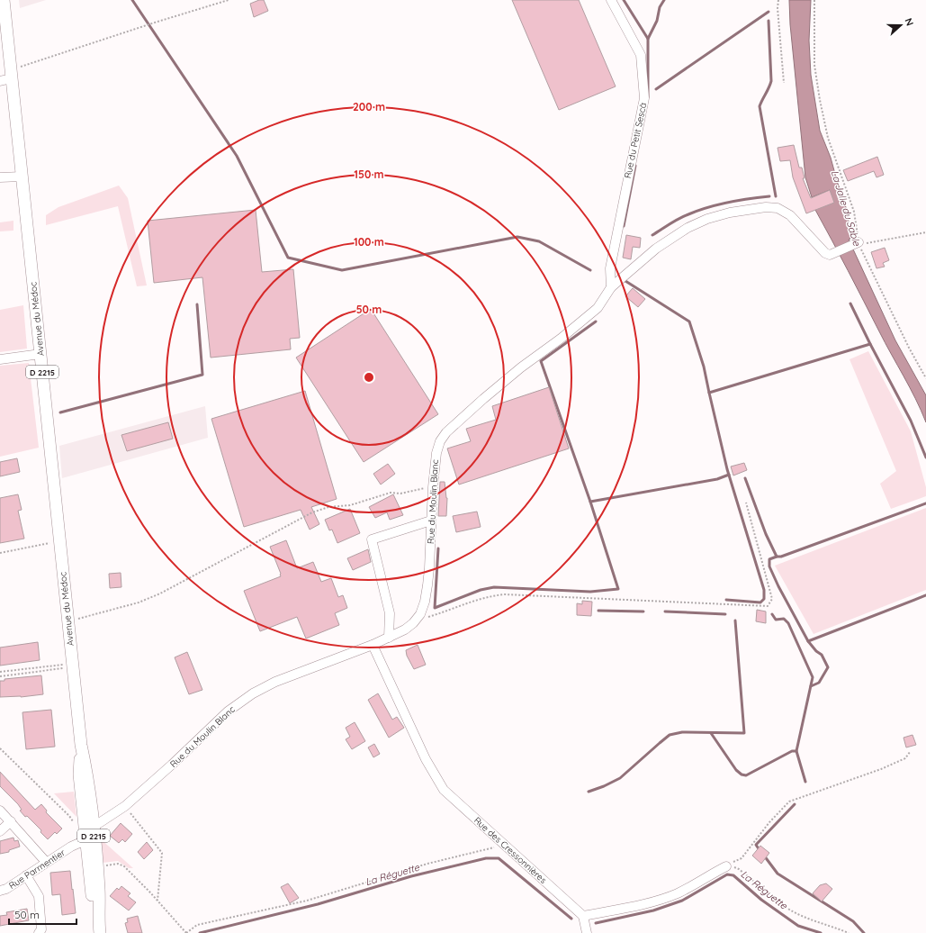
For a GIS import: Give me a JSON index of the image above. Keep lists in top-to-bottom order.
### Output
{
  "streets": {
    "main road": ["Avenue du Médoc", "D 2215"],
    "street": [
      "Rue du Petit Sescà",
      "Rue du Moulin Blanc",
      "Rue des Cressonnières",
      "Rue Parmentier"
    ]
  },
  "crossings": [
    ["Rue du Petit Sescà", "Rue du Moulin Blanc"],
    ["Avenue du Médoc", "Rue du Moulin Blanc"],
    ["Avenue du Médoc", "Rue Parmentier"],
    ["Rue du Moulin Blanc", "Rue des Cressonnières"]
  ],
  "water": ["La Jalle du Sable", "La Réguette"],
  "scale_bar": "50 m",
  "north": "right",
  "rings": [
    "200 m",
    "150 m",
    "100 m",
    "50 m"
  ]
}
